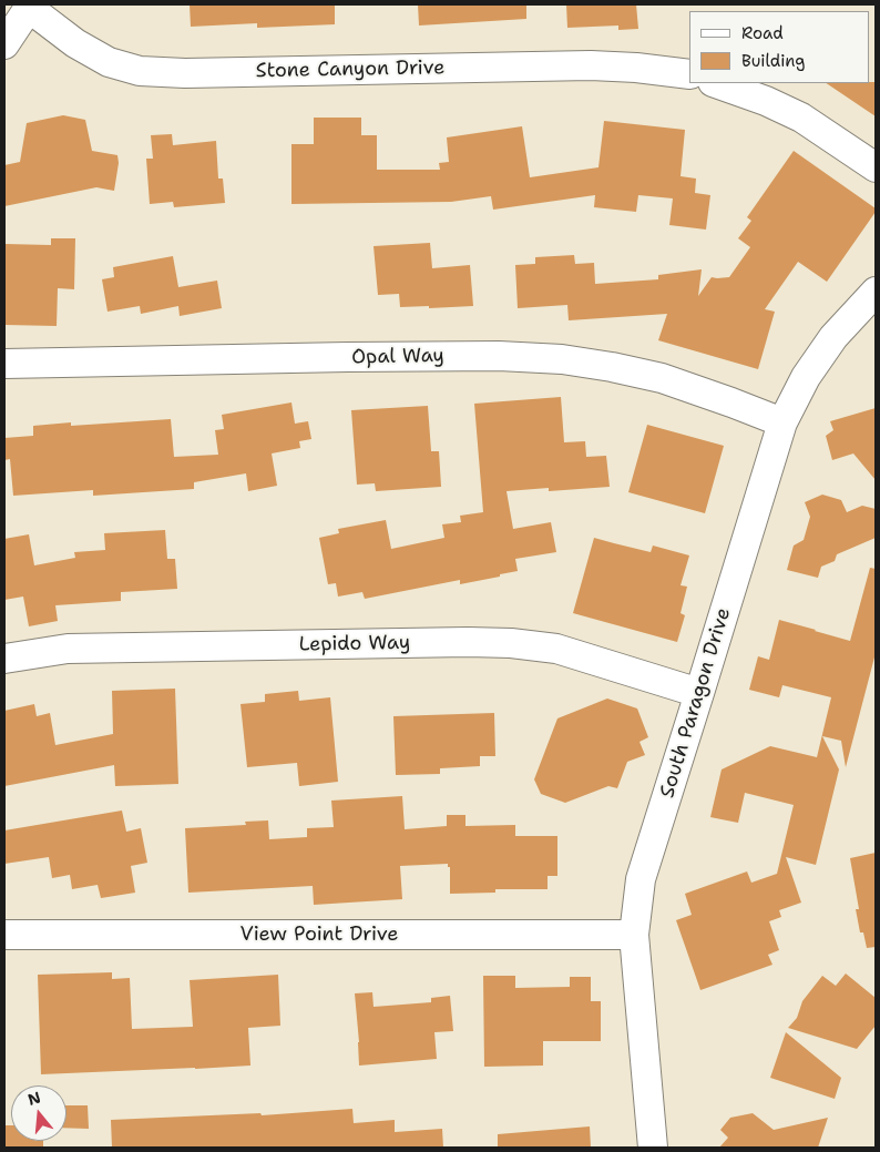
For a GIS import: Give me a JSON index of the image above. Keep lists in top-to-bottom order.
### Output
{
  "streets": {
    "street": [
      "Stone Canyon Drive",
      "Opal Way",
      "Lepido Way",
      "South Paragon Drive",
      "View Point Drive"
    ]
  },
  "crossings": [
    ["Opal Way", "South Paragon Drive"],
    ["Lepido Way", "South Paragon Drive"],
    ["South Paragon Drive", "View Point Drive"]
  ],
  "legend": ["Road", "Building"],
  "north": "top"
}
